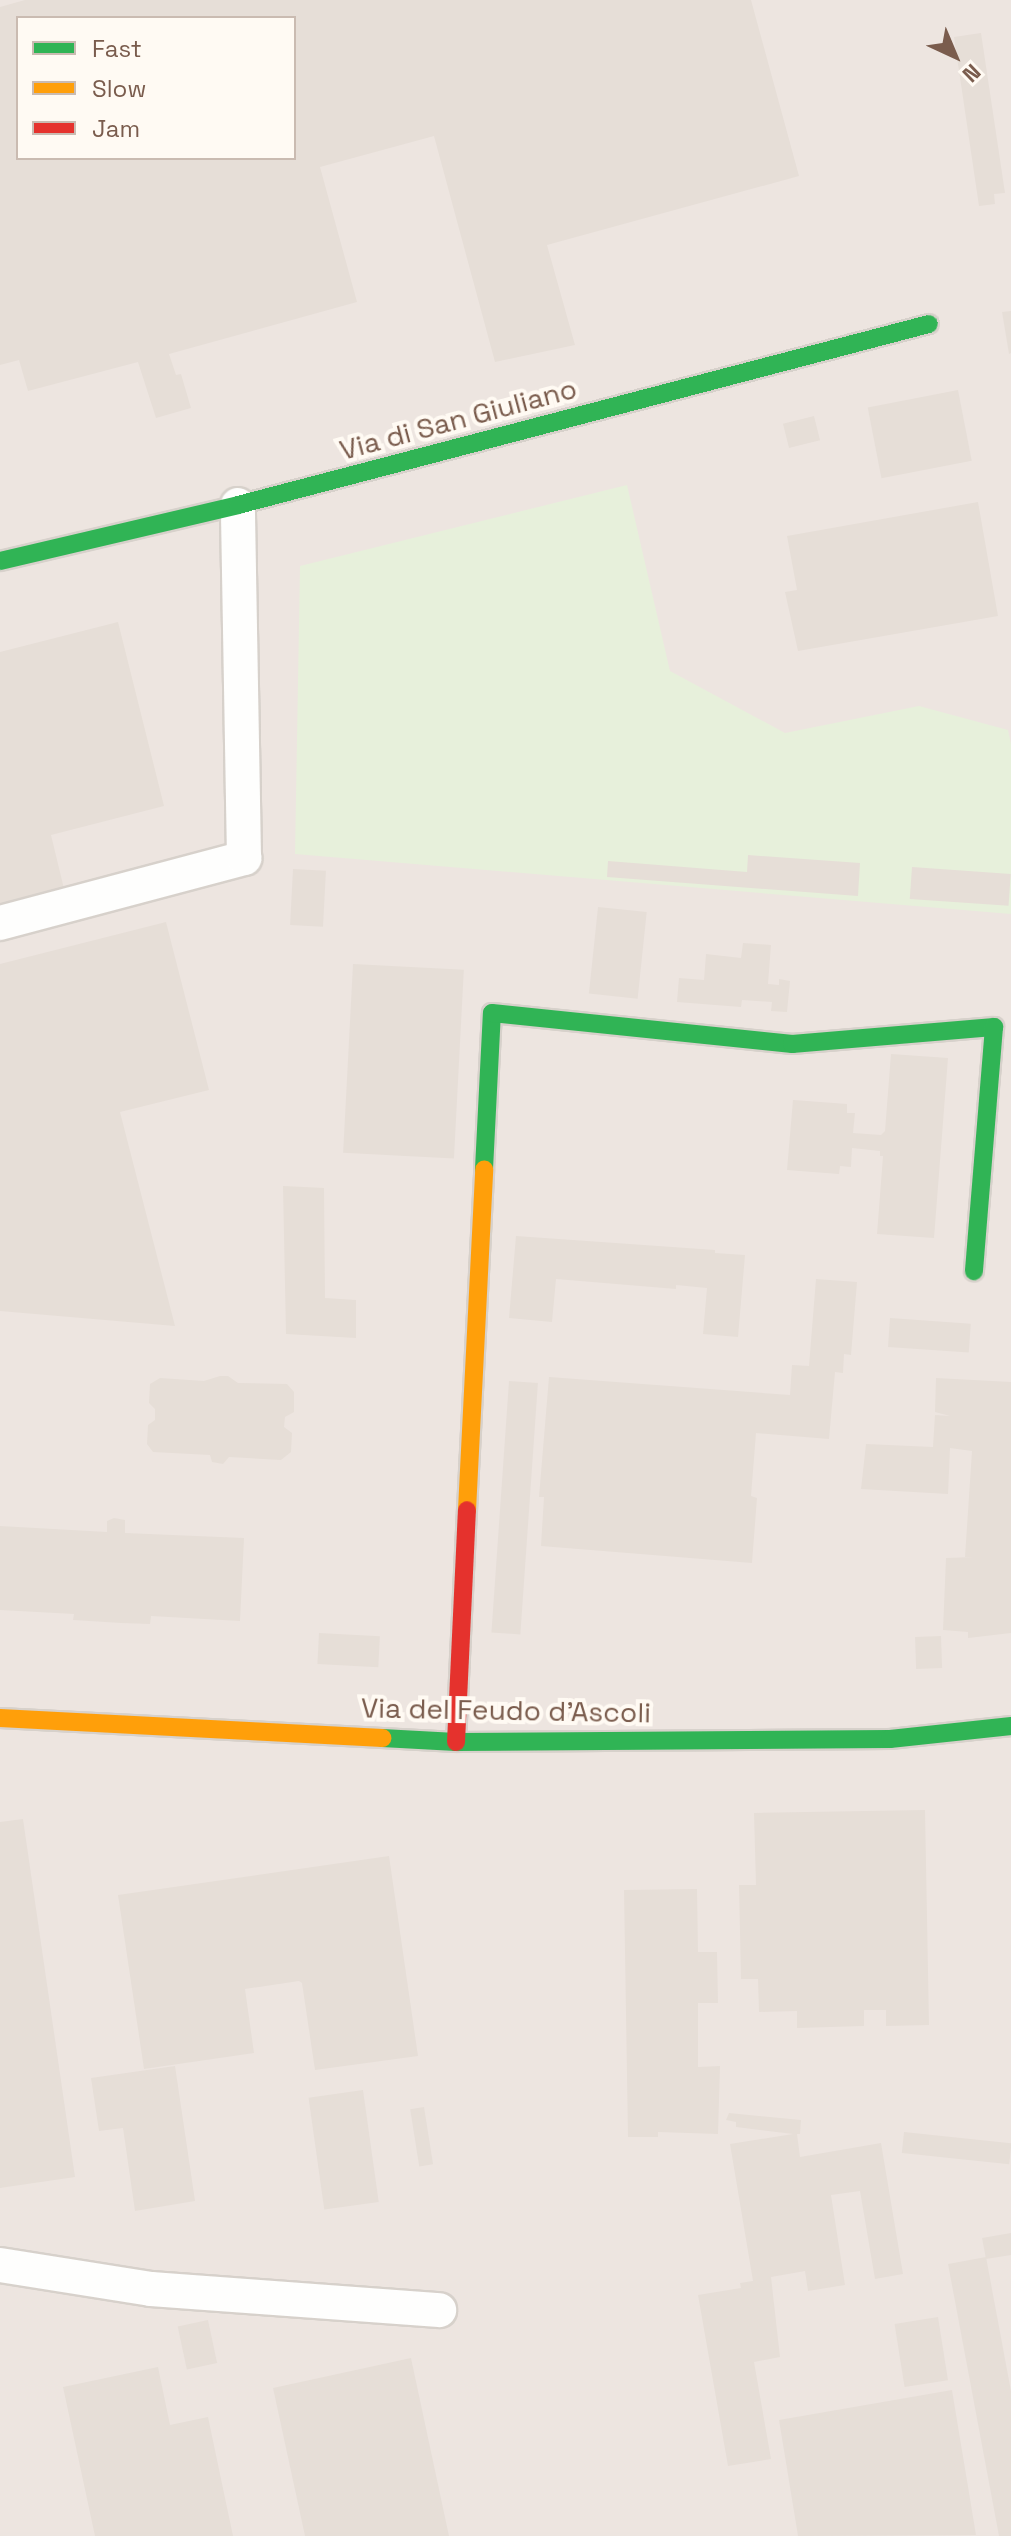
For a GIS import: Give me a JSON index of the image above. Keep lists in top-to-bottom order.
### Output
{
  "streets": {
    "street": ["Via di San Giuliano", "Via del Feudo d'Ascoli"]
  },
  "legend": ["Fast", "Slow", "Jam"],
  "north": "bottom right"
}
